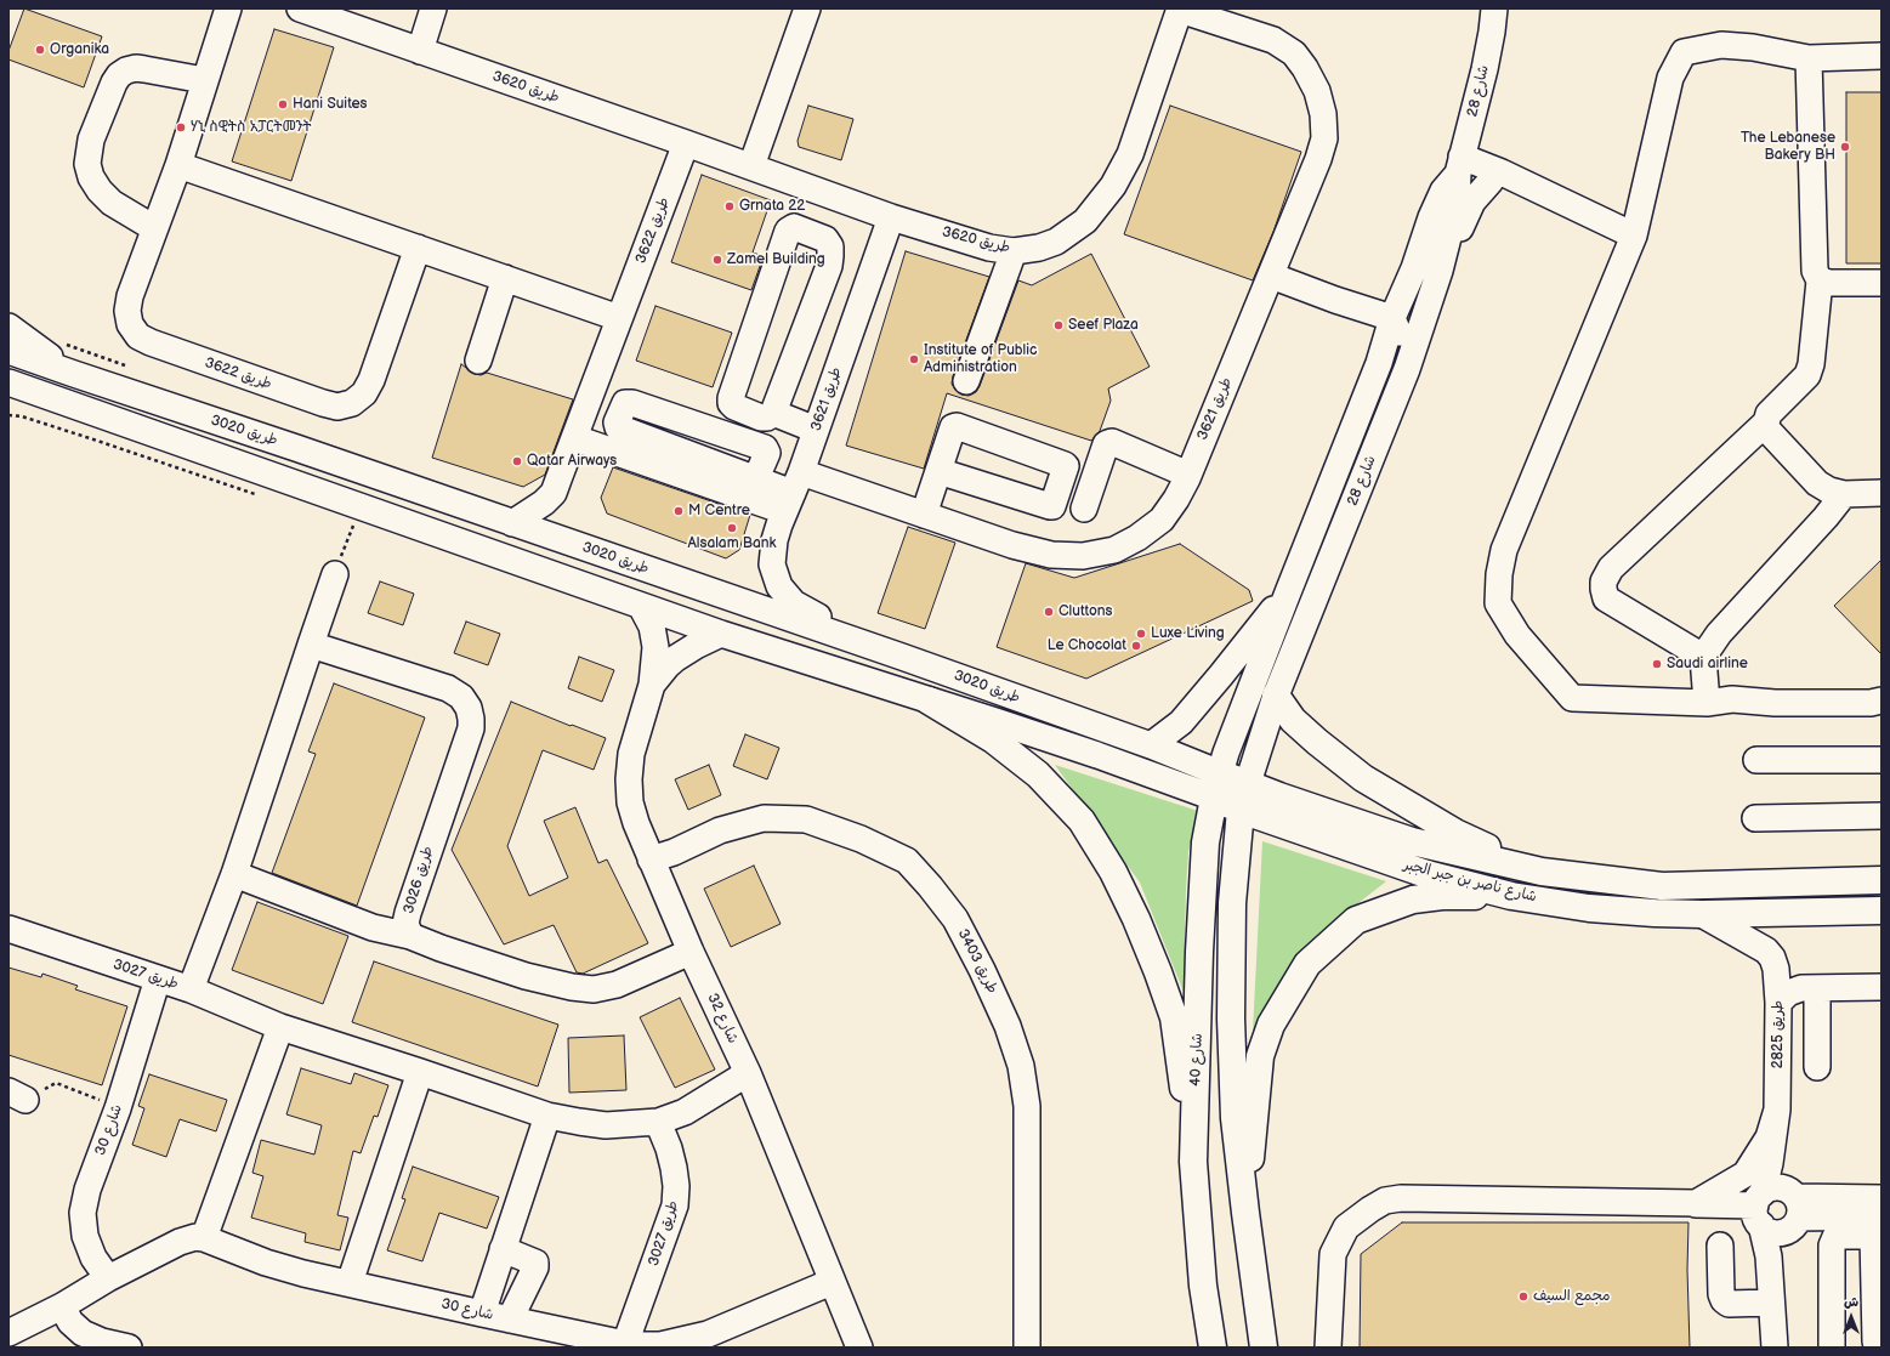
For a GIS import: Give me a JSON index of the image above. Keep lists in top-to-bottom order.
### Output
{
  "streets": {
    "main road": ["شارع ناصر بن جبر الجبر", "شارع 40"],
    "street": [
      "طريق 3620",
      "شارع 28",
      "طريق 3622",
      "طريق 3621",
      "طريق 3020",
      "طريق 3026",
      "طريق 3403",
      "طريق 3027",
      "شارع 32",
      "طريق 2825",
      "شارع 30"
    ]
  },
  "crossings": [
    ["طريق 3620", "طريق 3622"],
    ["طريق 3620", "طريق 3621"],
    ["شارع 28", "طريق 3020"],
    ["شارع 28", "شارع ناصر بن جبر الجبر"],
    ["شارع 28", "شارع 40"],
    ["طريق 3622", "طريق 3020"],
    ["طريق 3621", "طريق 3020"],
    ["طريق 3020", "شارع ناصر بن جبر الجبر"],
    ["طريق 3020", "شارع 40"],
    ["طريق 3026", "شارع 32"],
    ["شارع ناصر بن جبر الجبر", "طريق 2825"],
    ["شارع ناصر بن جبر الجبر", "شارع 40"],
    ["طريق 3403", "شارع 32"],
    ["طريق 3027", "شارع 32"],
    ["طريق 3027", "شارع 30"],
    ["شارع 32", "شارع 30"]
  ],
  "places": [
    "Organika",
    "Hani Suites",
    "ሃኒ ስዊትስ አፓርትመንት",
    "The Lebanese Bakery BH",
    "Grnata 22",
    "Zamel Building",
    "Seef Plaza",
    "Institute of Public Administration",
    "Qatar Airways",
    "M Centre",
    "Alsalam Bank",
    "Cluttons",
    "Luxe Living",
    "Le Chocolat",
    "Saudi airline",
    "مجمع السيف"
  ],
  "north": "top"
}
